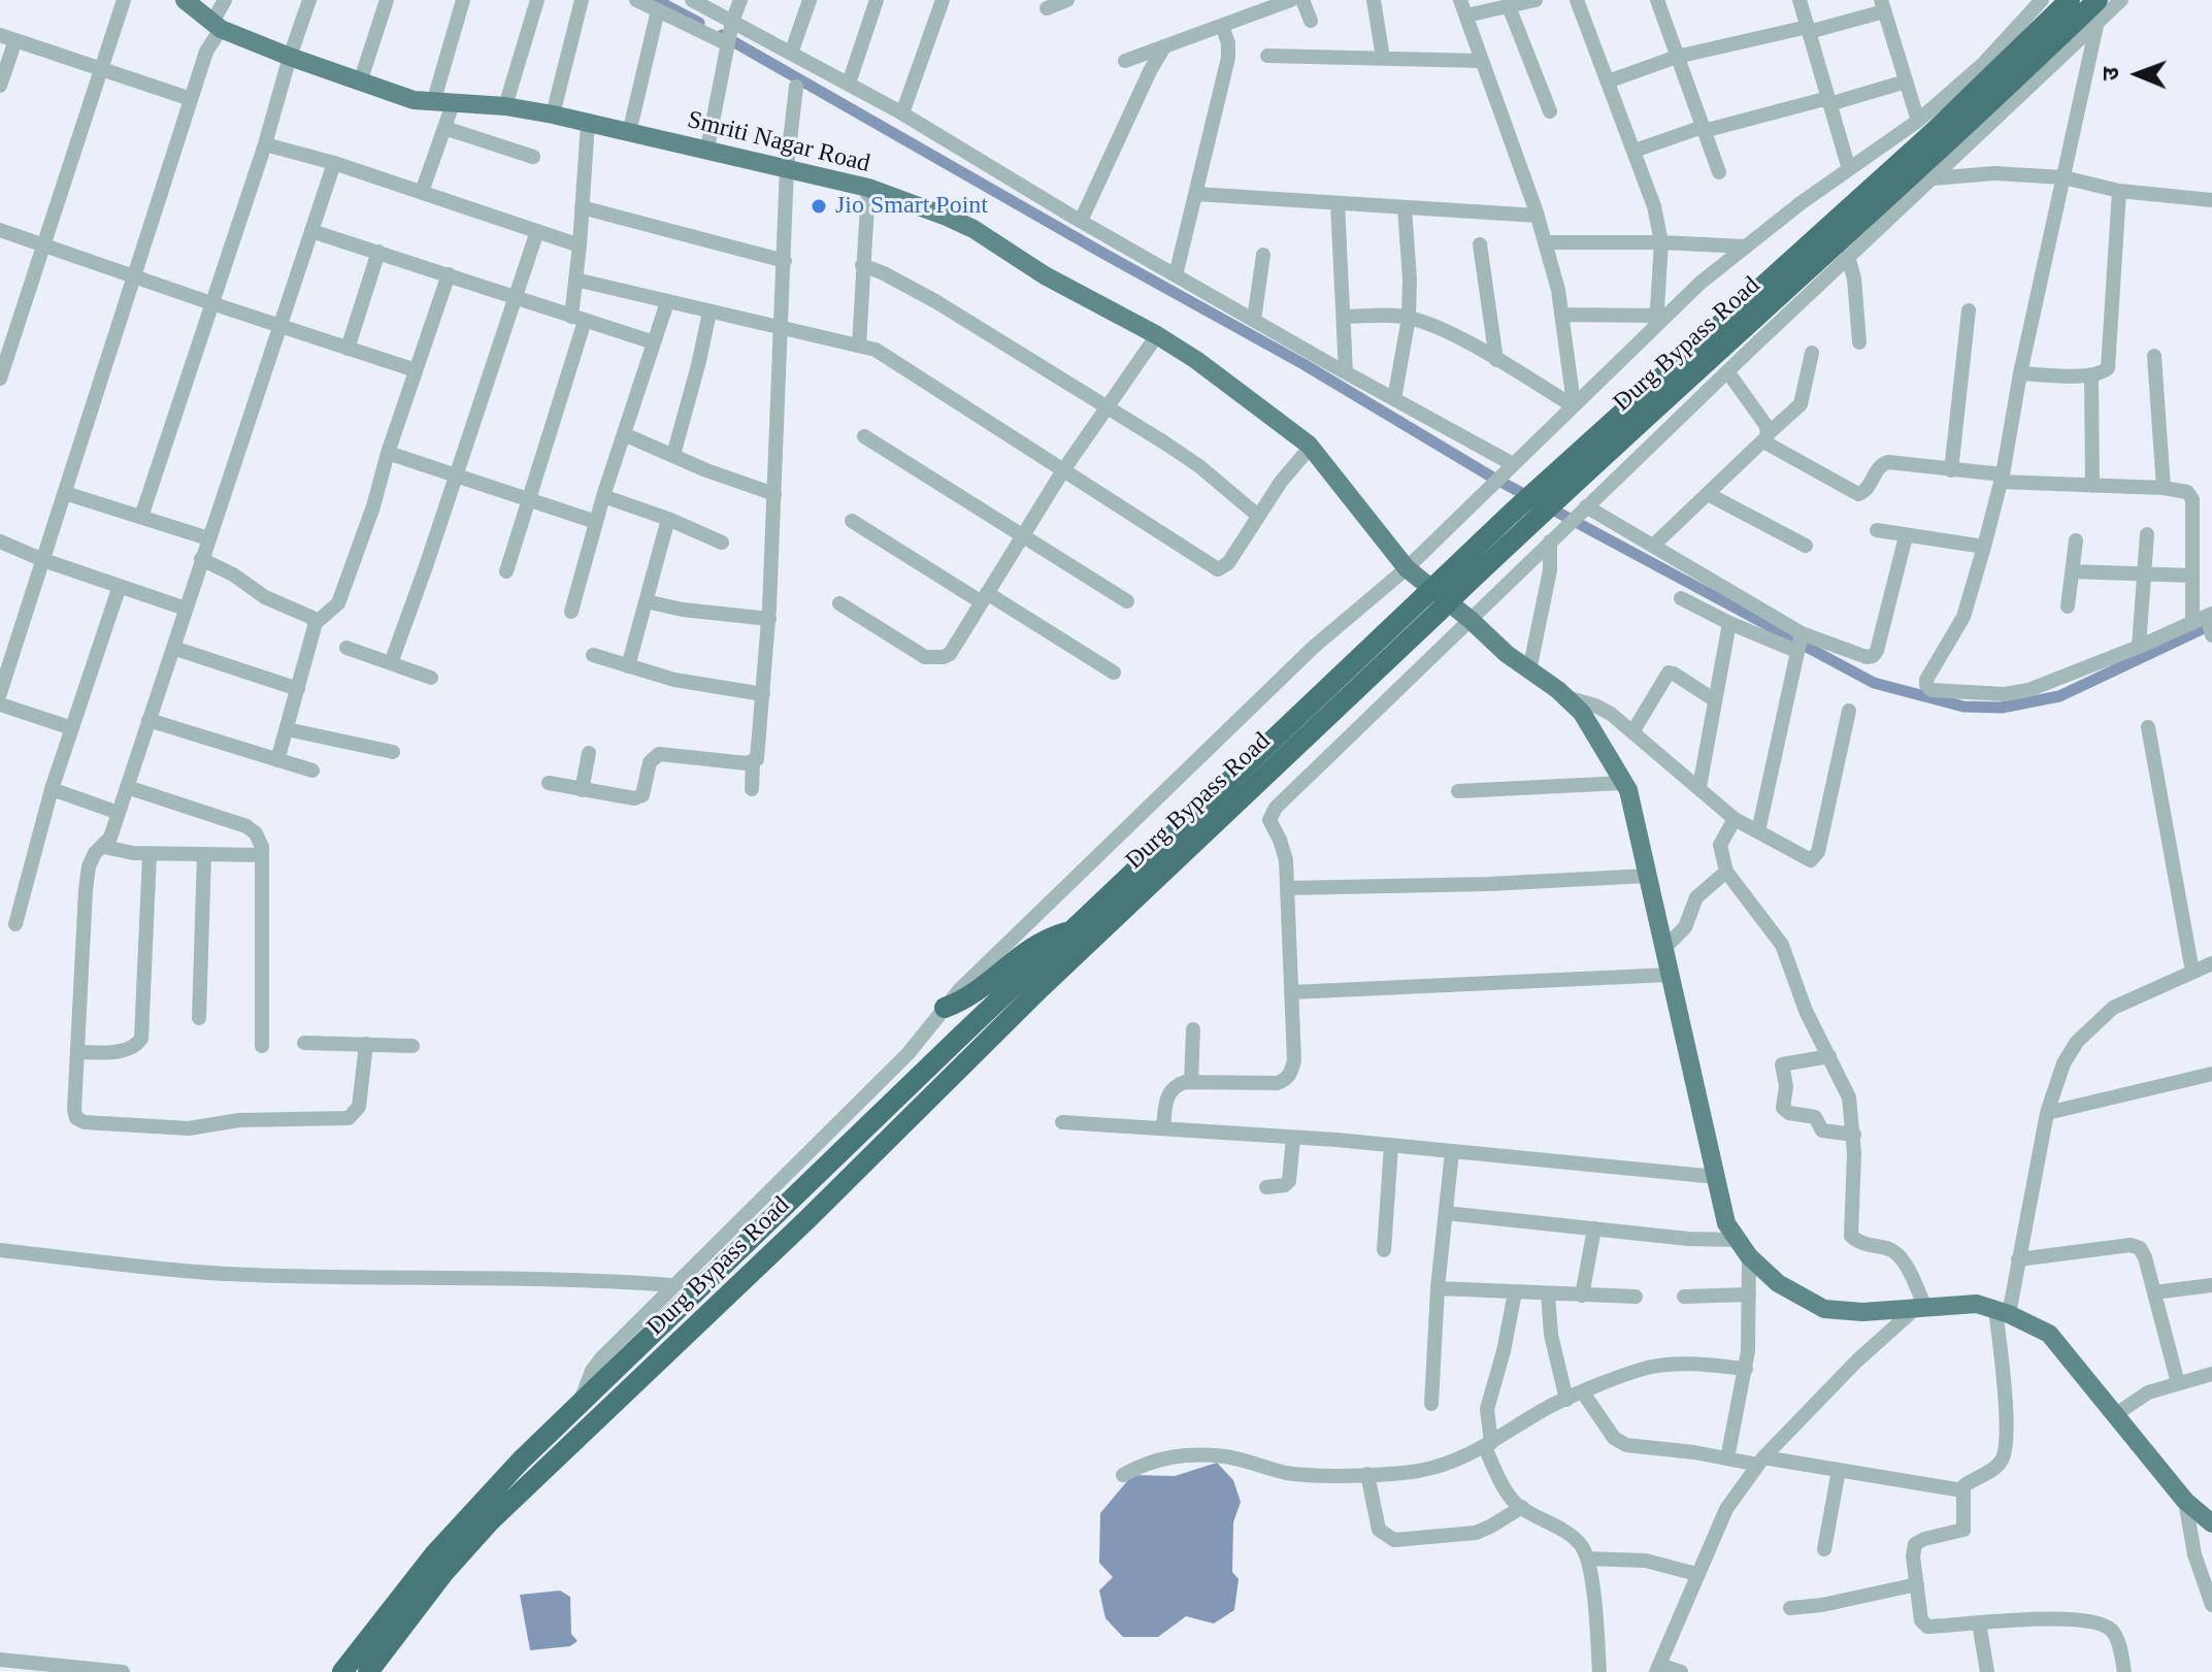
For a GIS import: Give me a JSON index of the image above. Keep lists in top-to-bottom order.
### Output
{
  "streets": {
    "highway": ["Durg Bypass Road"],
    "main road": ["Smriti Nagar Road"]
  },
  "places": ["Jio Smart Point"],
  "north": "left"
}
